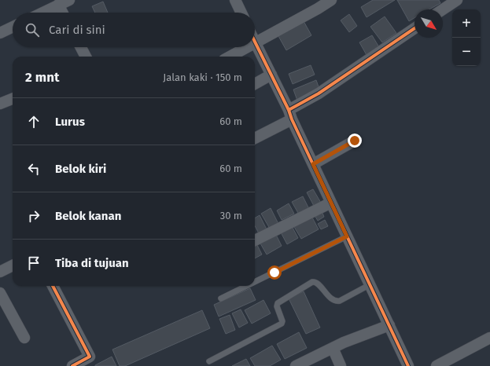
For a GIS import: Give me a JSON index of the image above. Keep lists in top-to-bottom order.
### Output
{
  "north": "bottom right",
  "page": {
    "map_buttons": ["+", "−"],
    "search": "Cari di sini",
    "heading": ["2 mnt", "Jalan kaki · 150 m"],
    "list": [
      ["Lurus", "60 m"],
      ["Belok kiri", "60 m"],
      ["Belok kanan", "30 m"],
      "Tiba di tujuan"
    ]
  }
}
